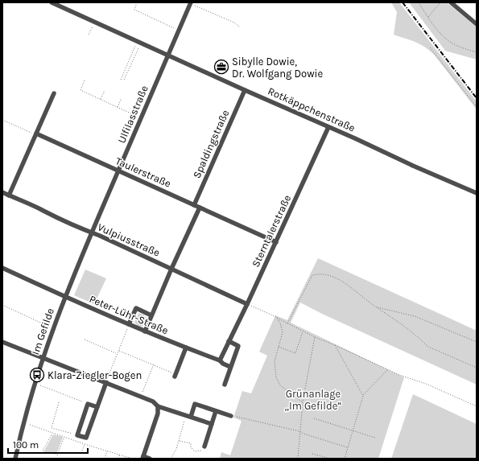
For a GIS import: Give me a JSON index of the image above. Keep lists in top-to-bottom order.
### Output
{
  "streets": {
    "street": [
      "Rotkäppchenstraße",
      "Ulfilasstraße",
      "Spaldingstraße",
      "Taulerstraße",
      "Sterntalerstraße",
      "Vulpiusstraße",
      "Peter-Lühr-Straße",
      "Im Gefilde"
    ]
  },
  "crossings": [
    ["Rotkäppchenstraße", "Ulfilasstraße"],
    ["Rotkäppchenstraße", "Spaldingstraße"],
    ["Rotkäppchenstraße", "Sterntalerstraße"],
    ["Ulfilasstraße", "Taulerstraße"],
    ["Ulfilasstraße", "Vulpiusstraße"],
    ["Ulfilasstraße", "Im Gefilde"],
    ["Spaldingstraße", "Taulerstraße"],
    ["Taulerstraße", "Sterntalerstraße"],
    ["Sterntalerstraße", "Vulpiusstraße"],
    ["Sterntalerstraße", "Peter-Lühr-Straße"],
    ["Vulpiusstraße", "Im Gefilde"],
    ["Peter-Lühr-Straße", "Im Gefilde"]
  ],
  "parks": ["Grünanlage „Im Gefilde“"],
  "places": {
    "office": ["Sibylle Dowie, Dr. Wolfgang Dowie"],
    "bus stop": ["Klara-Ziegler-Bogen"]
  },
  "scale_bar": "100 m"
}
